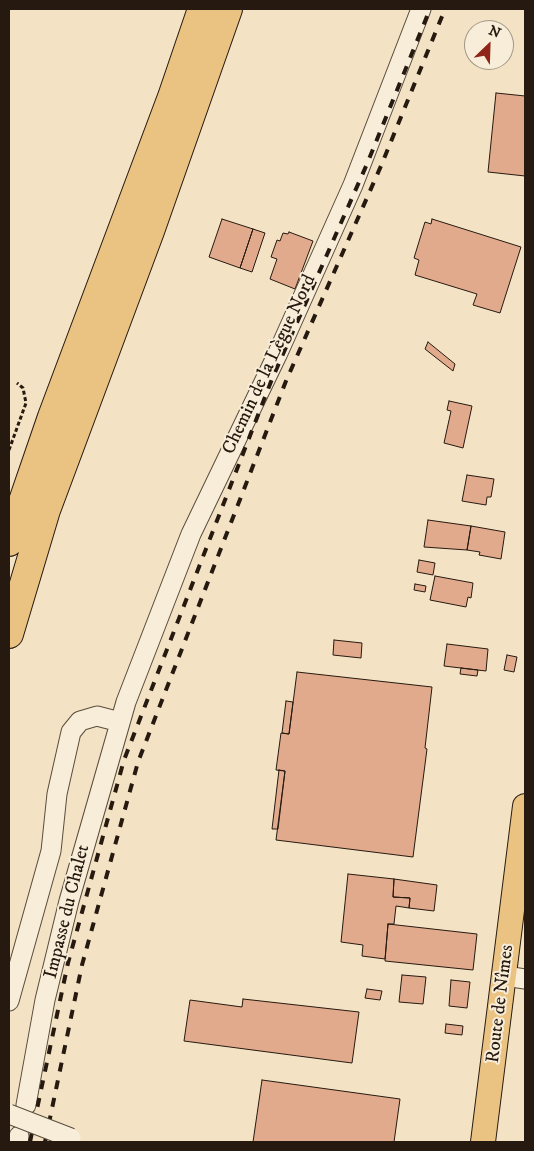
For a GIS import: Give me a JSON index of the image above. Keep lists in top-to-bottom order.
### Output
{
  "streets": {
    "main road": ["Route de Nîmes"],
    "street": ["Chemin de la Lègue Nord", "Impasse du Chalet"]
  },
  "crossings": [
    ["Chemin de la Lègue Nord", "Impasse du Chalet"]
  ],
  "north": "top right"
}
